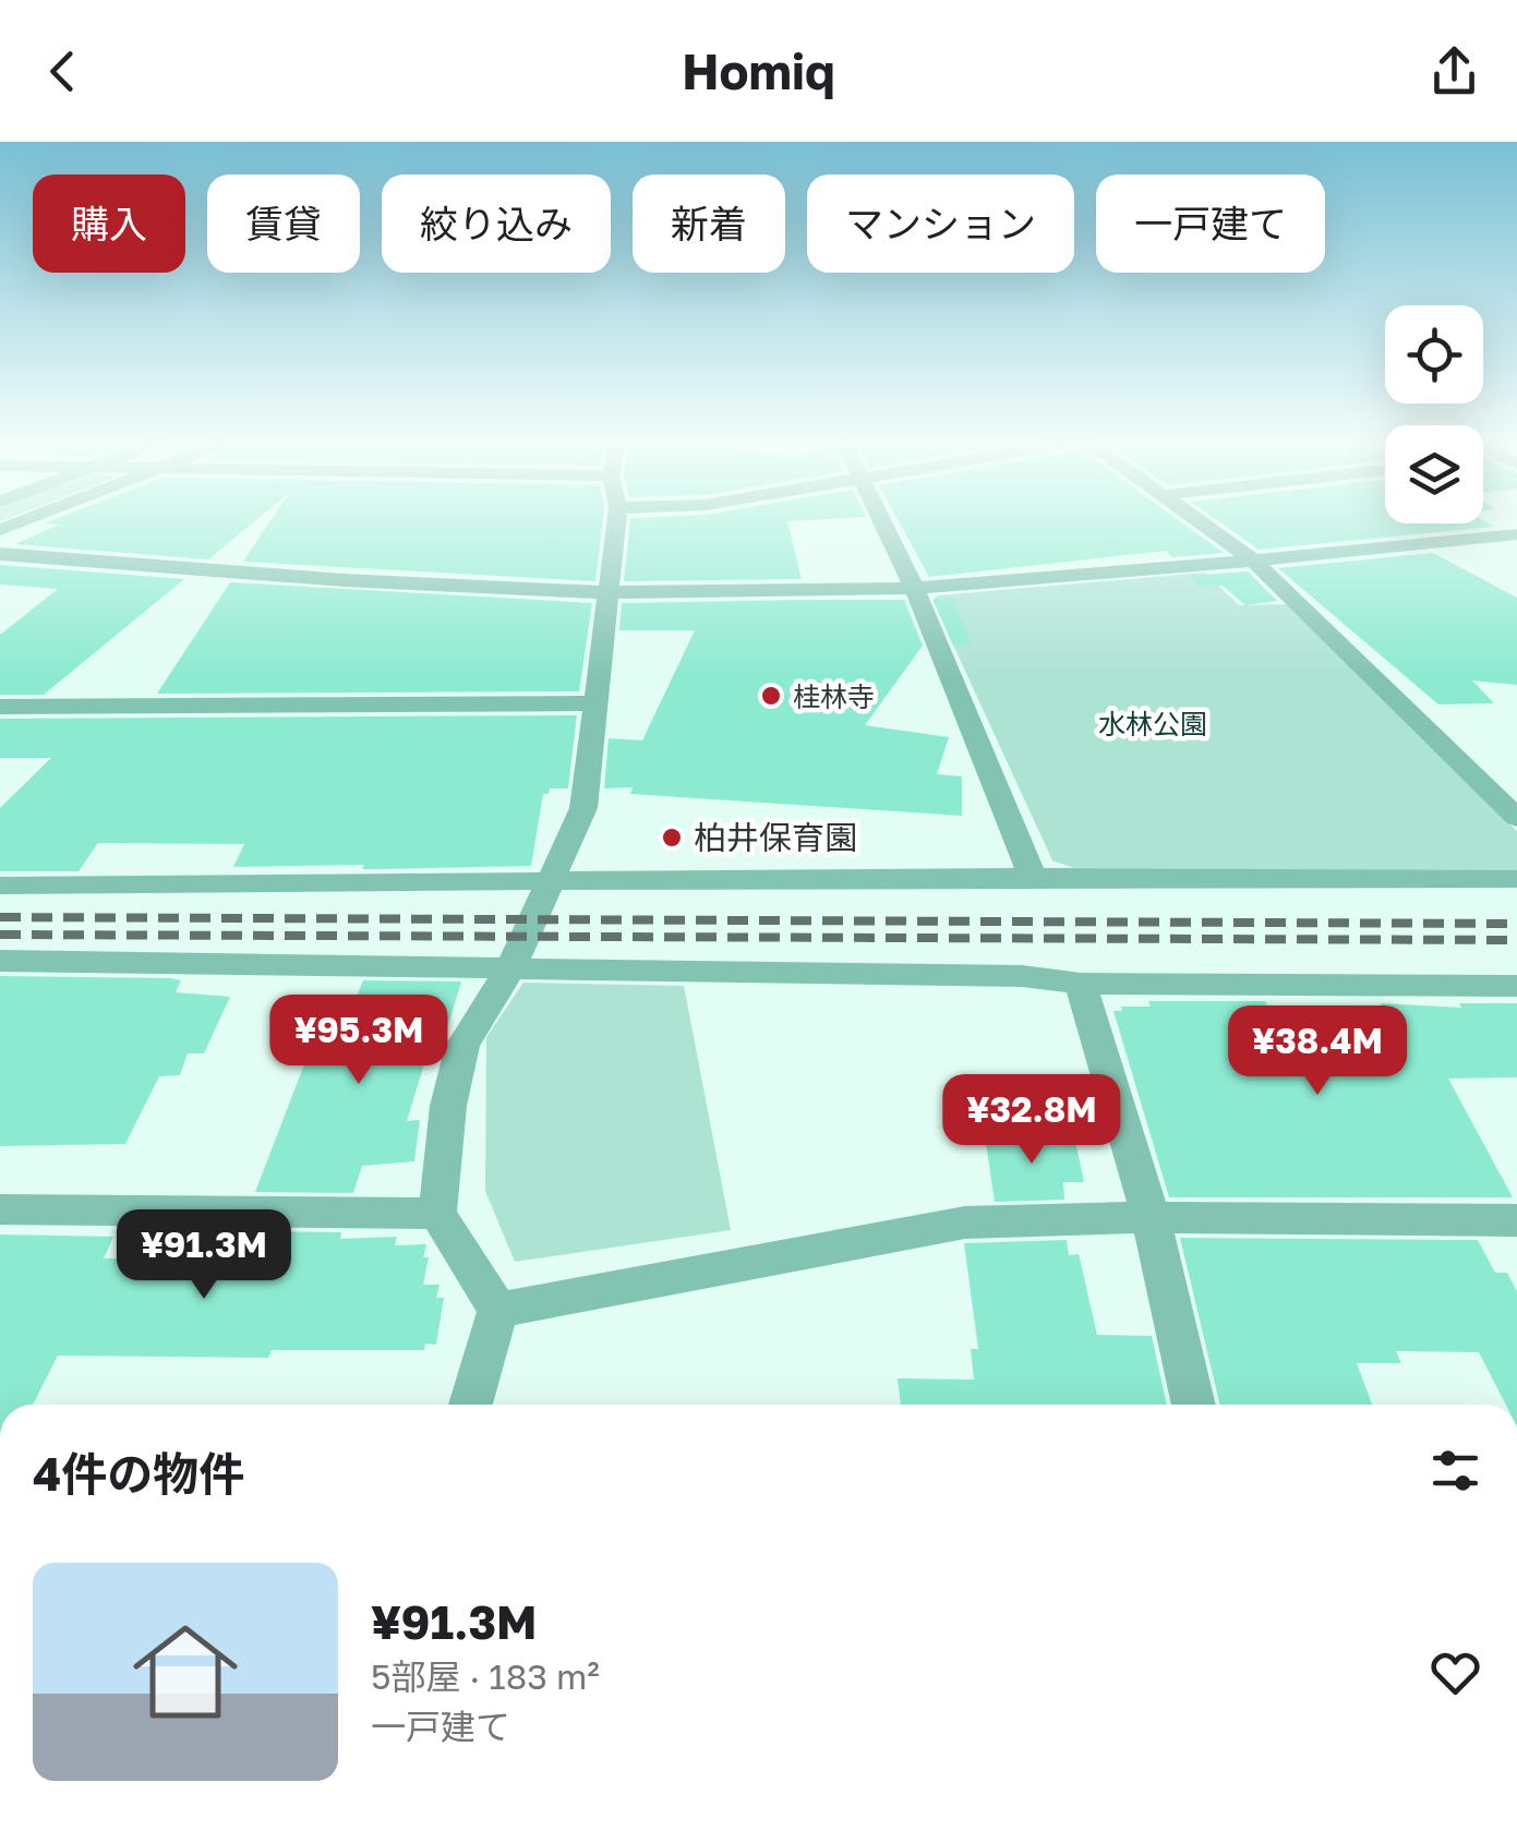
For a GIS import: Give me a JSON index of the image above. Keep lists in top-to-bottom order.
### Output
{
  "parks": ["水林公園"],
  "places": ["桂林寺", "柏井保育園"],
  "page": {
    "header": "Homiq",
    "chip": [
      "購入",
      "賃貸",
      "絞り込み",
      "新着",
      "マンション",
      "一戸建て"
    ],
    "price": [
      "¥95.3M",
      "¥38.4M",
      "¥32.8M",
      "¥91.3M"
    ],
    "heading": "4件の物件",
    "list": [
      {
        "name": "¥91.3M",
        "note": "5部屋 · 183 m² · 一戸建て"
      }
    ]
  }
}
